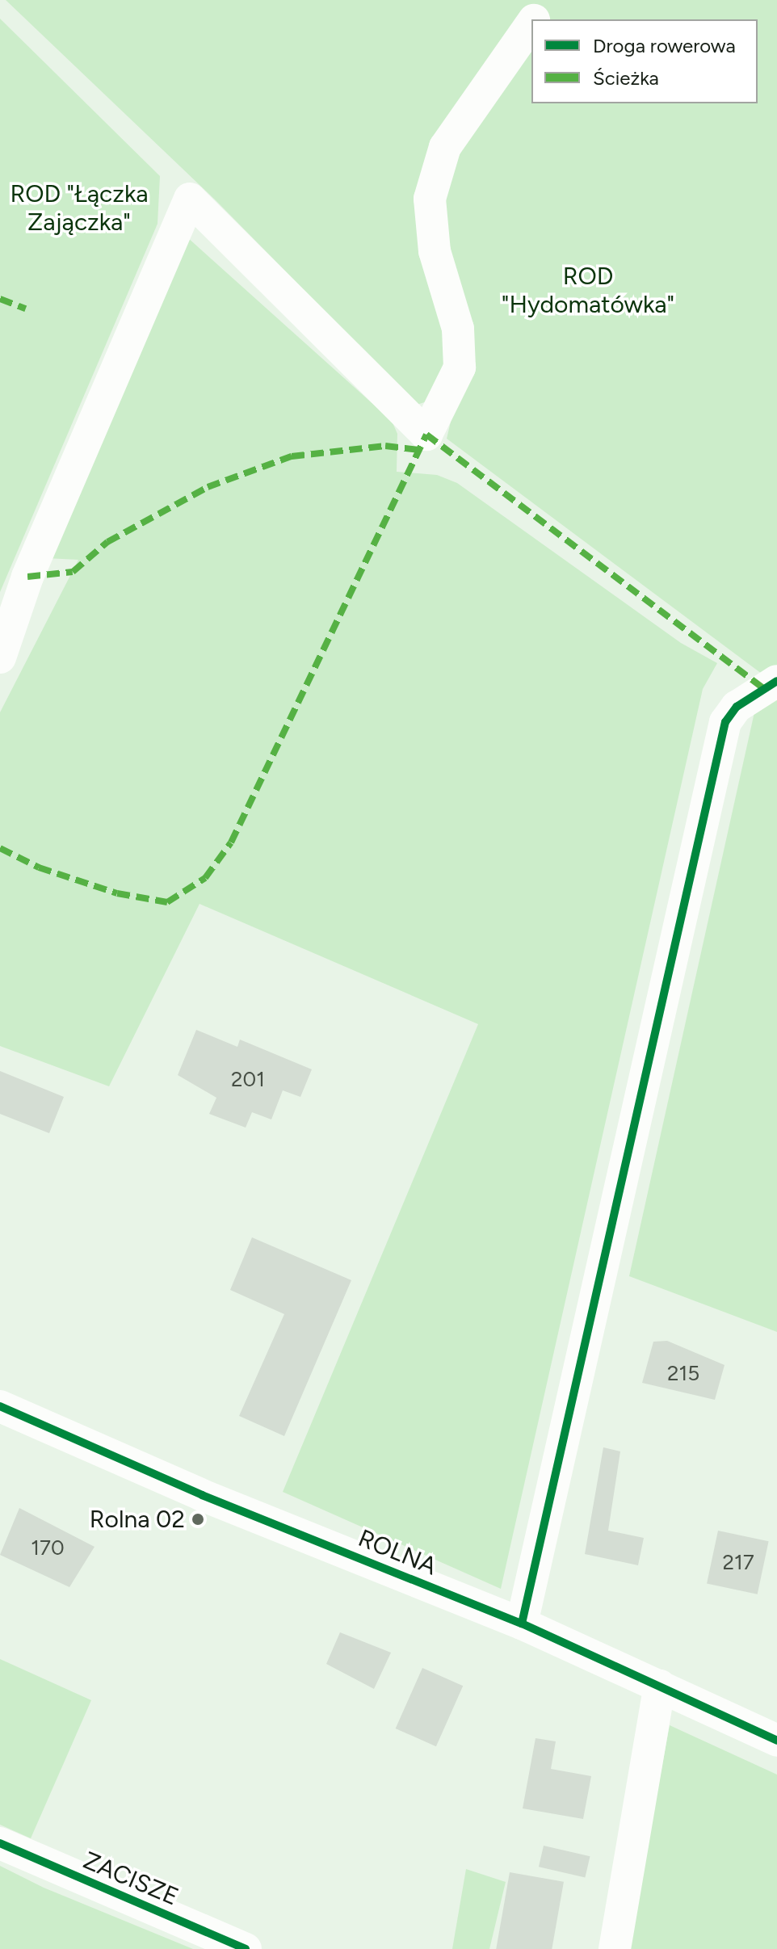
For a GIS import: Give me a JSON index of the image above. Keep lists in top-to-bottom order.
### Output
{
  "streets": {
    "street": ["ROLNA", "ZACISZE"]
  },
  "parks": ["ROD \"Łączka Zajączka\"", "ROD \"Hydomatówka\""],
  "places": ["Rolna 02"],
  "house_numbers": [
    "201",
    "215",
    "170",
    "217"
  ],
  "legend": ["Droga rowerowa", "Ścieżka"]
}
